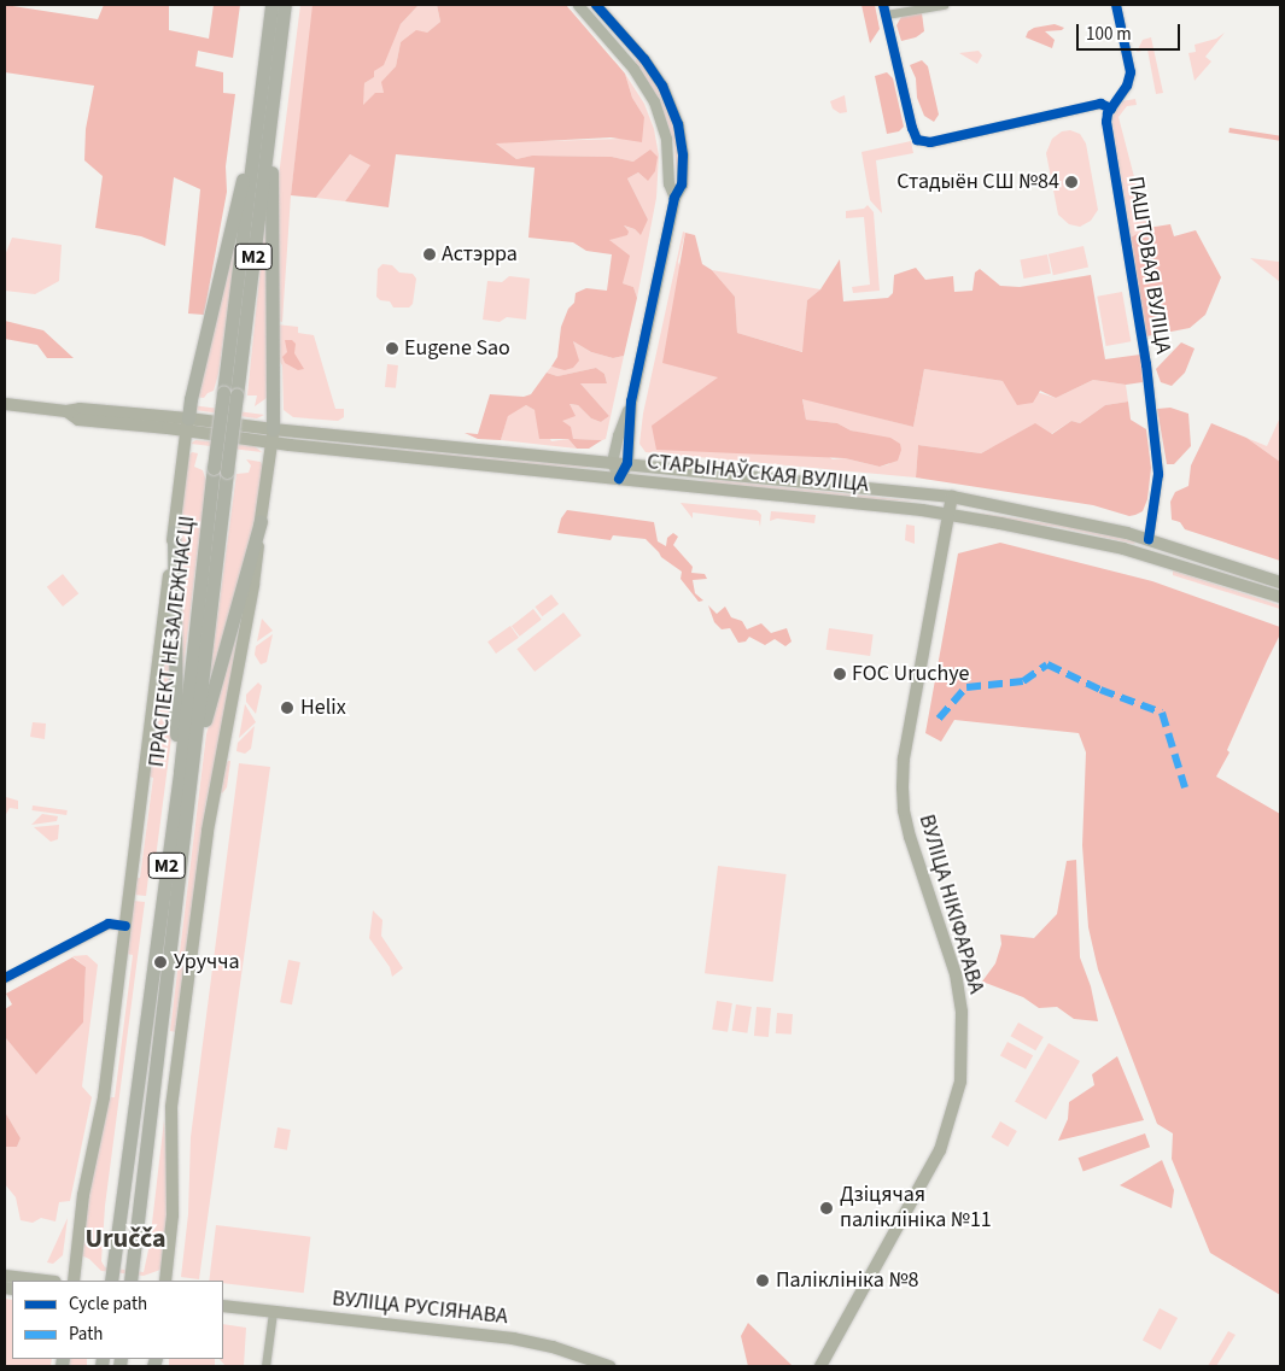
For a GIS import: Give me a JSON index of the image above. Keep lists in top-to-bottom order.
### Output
{
  "streets": {
    "highway": ["М2", "ПРАСПЕКТ НЕЗАЛЕЖНАСЦІ"],
    "main road": ["СТАРЫНАЎСКАЯ ВУЛІЦА", "ВУЛІЦА НІКІФАРАВА", "ВУЛІЦА РУСІЯНАВА"],
    "street": ["ПАШТОВАЯ ВУЛІЦА"]
  },
  "crossings": [
    ["ПАШТОВАЯ ВУЛІЦА", "СТАРЫНАЎСКАЯ ВУЛІЦА"],
    ["СТАРЫНАЎСКАЯ ВУЛІЦА", "ВУЛІЦА НІКІФАРАВА"]
  ],
  "districts": ["Uručča"],
  "places": [
    "Стадыён СШ №84",
    "Астэрра",
    "Eugene Sao",
    "FOC Uruchye",
    "Helix",
    "Уручча",
    "Дзіцячая паліклініка №11",
    "Паліклініка №8"
  ],
  "legend": ["Cycle path", "Path"],
  "scale_bar": "100 m"
}
